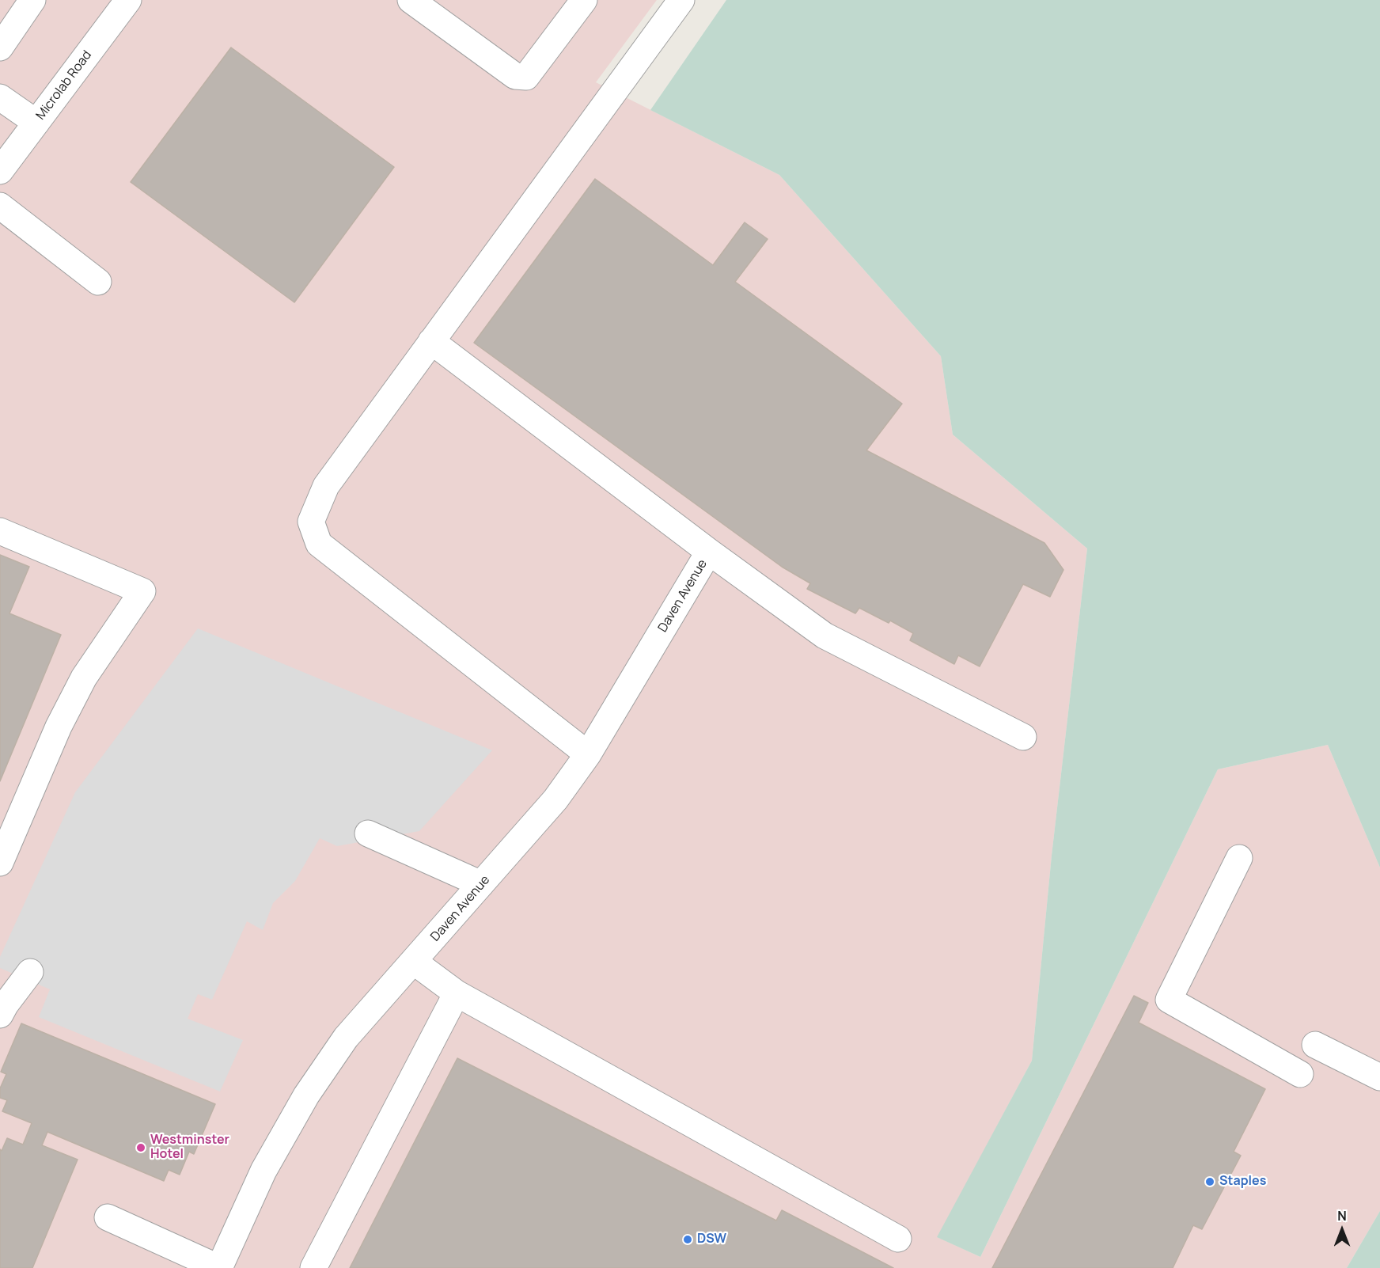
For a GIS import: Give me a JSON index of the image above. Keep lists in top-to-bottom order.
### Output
{
  "streets": {
    "street": ["Microlab Road", "Daven Avenue"]
  },
  "places": ["Westminster Hotel", "Staples", "DSW"],
  "north": "top"
}
